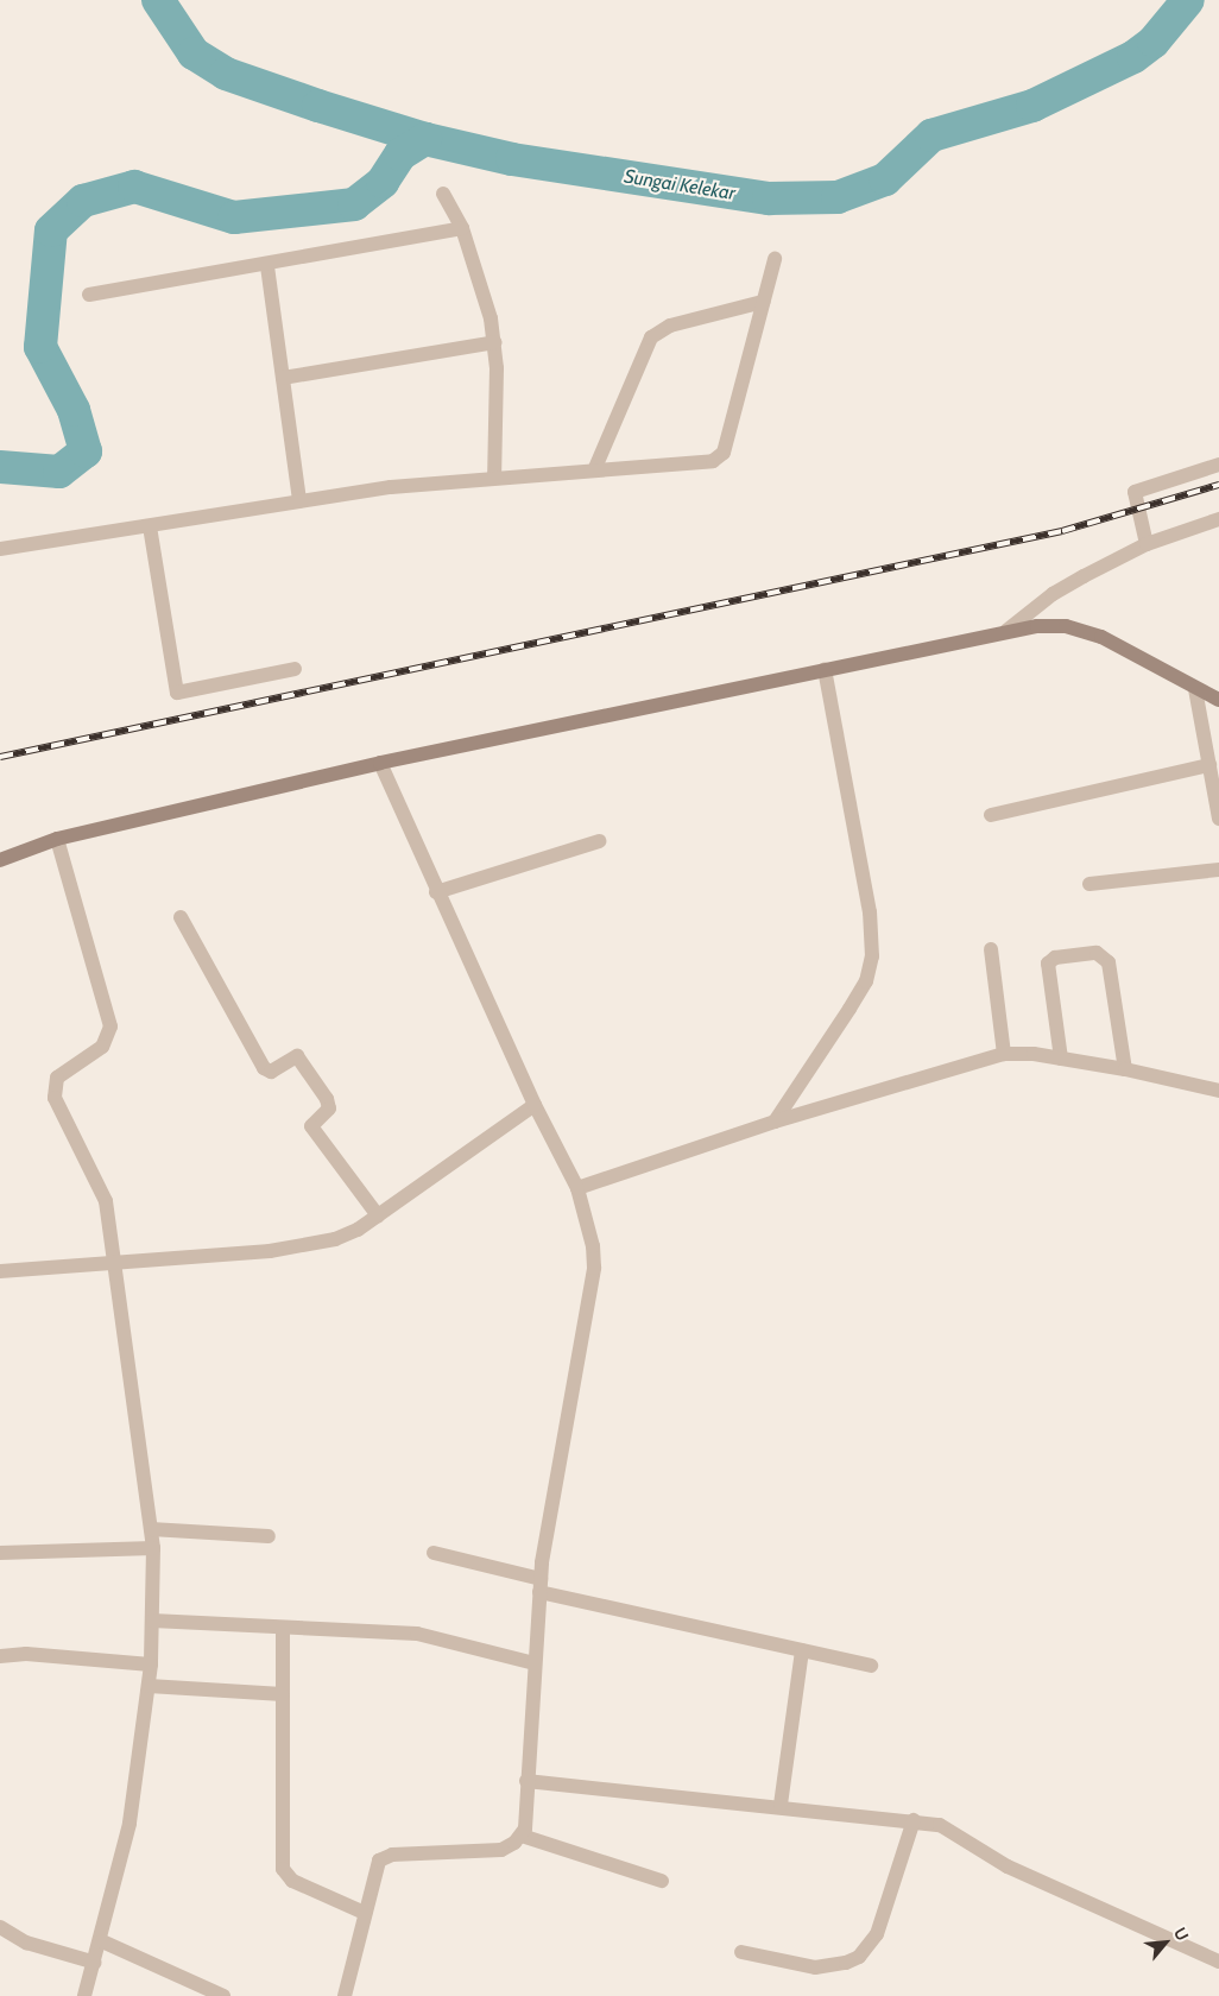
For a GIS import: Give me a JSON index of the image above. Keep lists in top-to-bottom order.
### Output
{
  "water": ["Sungai Kelekar"],
  "north": "top right"
}
